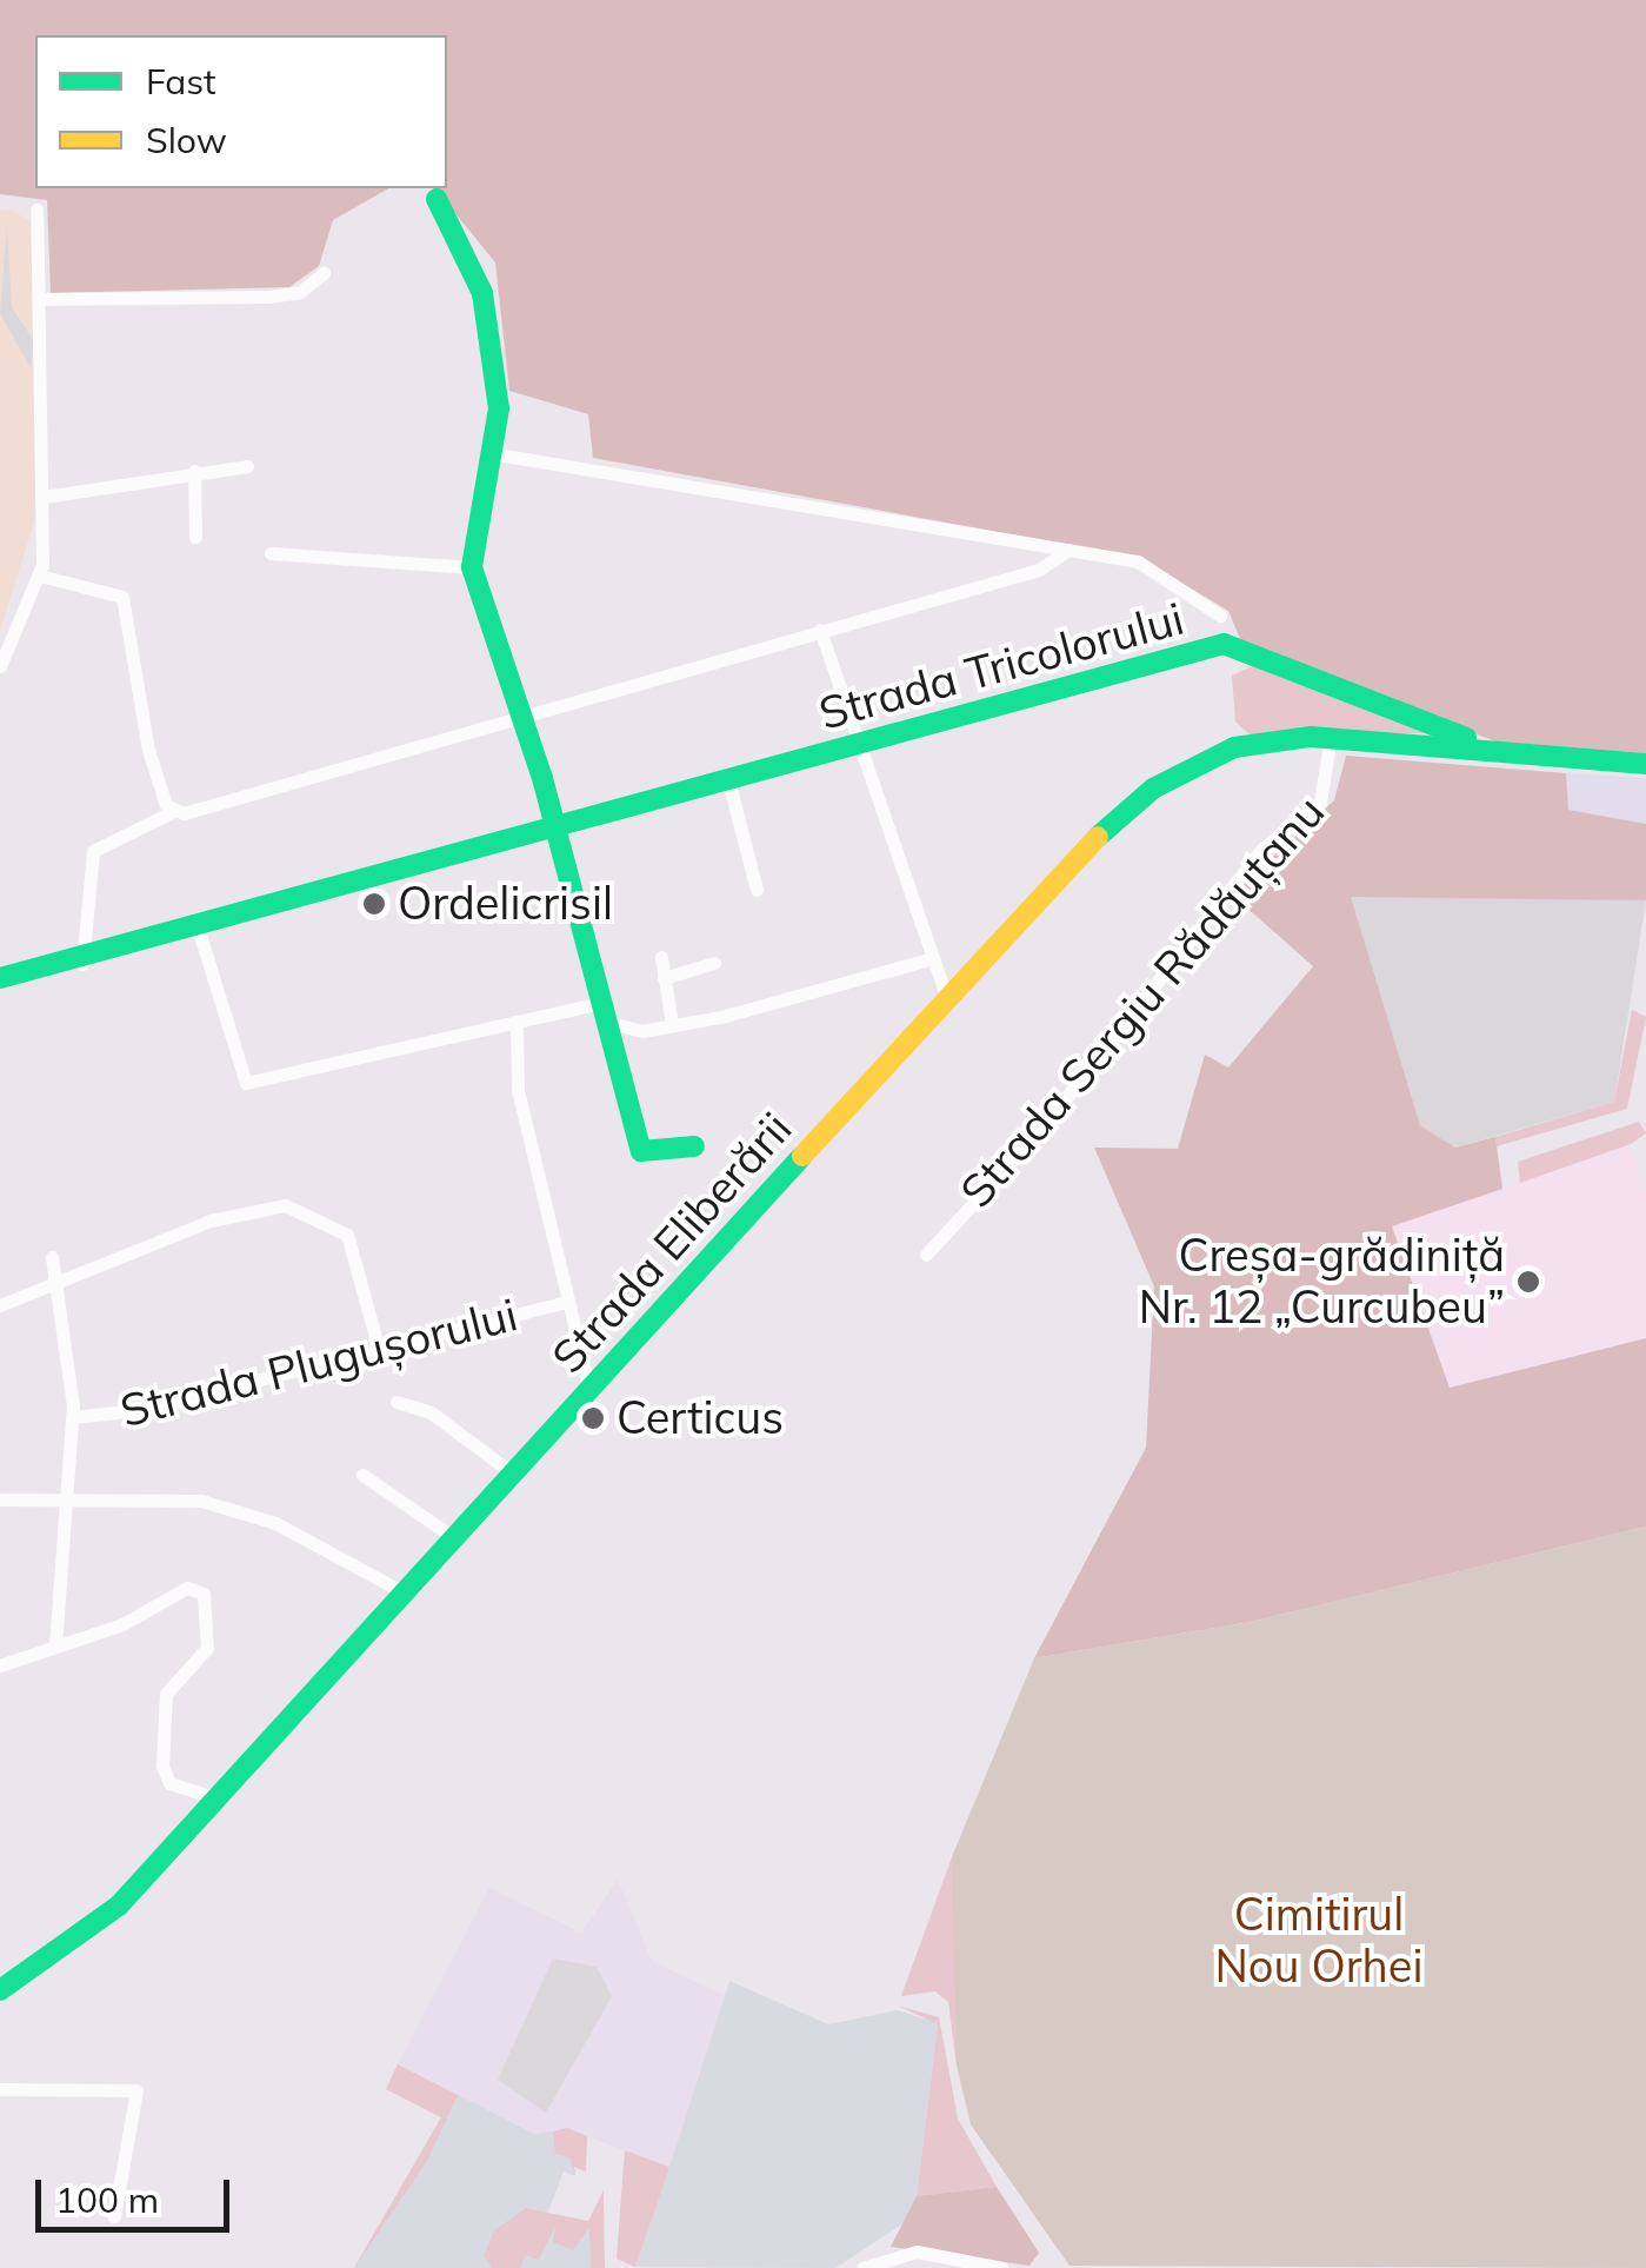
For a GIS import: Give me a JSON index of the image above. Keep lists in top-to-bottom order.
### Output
{
  "streets": {
    "street": [
      "Strada Tricolorului",
      "Strada Sergiu Rădăuțanu",
      "Strada Eliberării",
      "Strada Plugușorului"
    ]
  },
  "crossings": [
    ["Strada Tricolorului", "Strada Eliberării"],
    ["Strada Sergiu Rădăuțanu", "Strada Eliberării"],
    ["Strada Eliberării", "Strada Plugușorului"]
  ],
  "parks": ["Cimitirul Nou Orhei"],
  "places": ["Ordelicrisil", "Creșa-grădiniță Nr. 12 „Curcubeu”", "Certicus"],
  "legend": ["Fast", "Slow"],
  "scale_bar": "100 m"
}
